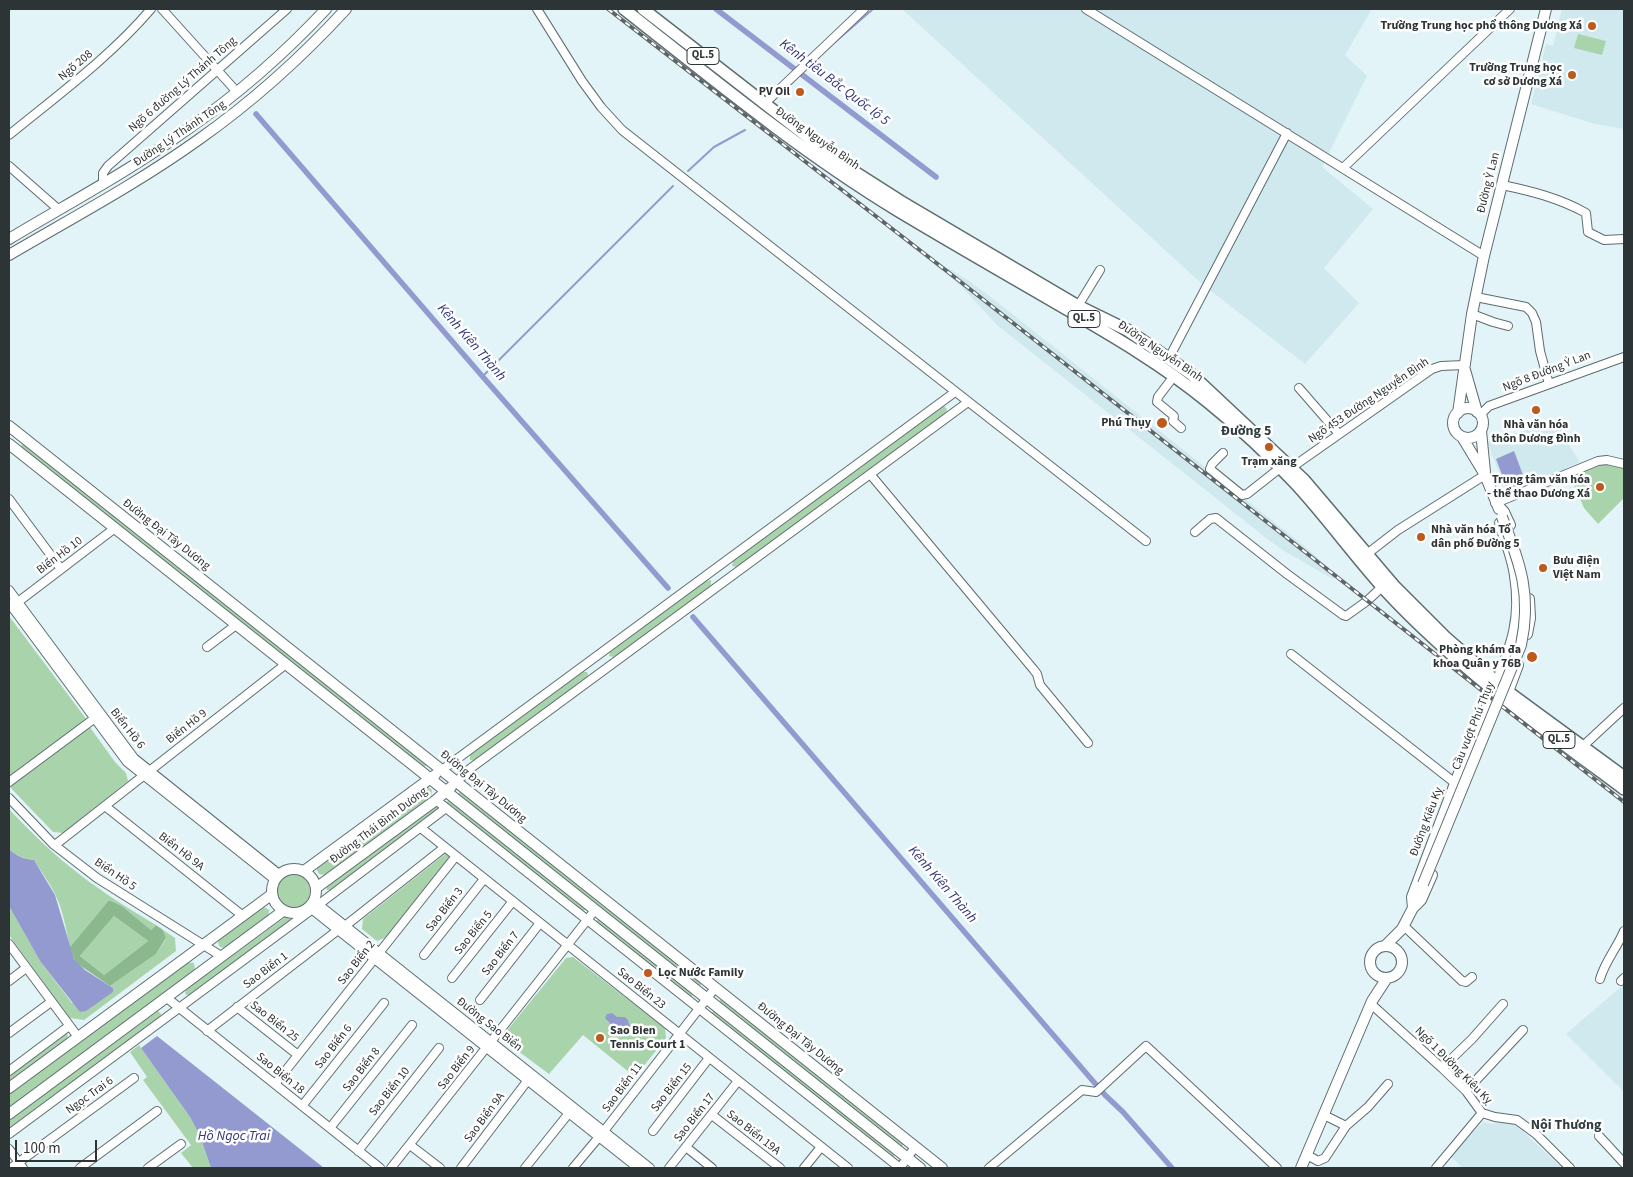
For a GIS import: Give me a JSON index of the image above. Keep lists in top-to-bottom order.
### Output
{
  "streets": {
    "highway": ["QL.5", "Đường Nguyễn Bình"],
    "main road": [
      "Đường Lý Thánh Tông",
      "Đường Ỷ Lan",
      "Đường Đại Tây Dương",
      "Cầu vượt Phú Thụy",
      "Đường Kiêu Kỵ",
      "Đường Thái Bình Dương"
    ],
    "street": [
      "Ngõ 208",
      "Ngõ 6 đường Lý Thánh Tông",
      "Ngõ 8 Đường Ỷ Lan",
      "Ngõ 453 Đường Nguyễn Bình",
      "Biển Hồ 10",
      "Biển Hồ 9",
      "Biển Hồ 6",
      "Biển Hồ 9A",
      "Biển Hồ 5",
      "Sao Biển 3",
      "Sao Biển 5",
      "Sao Biển 7",
      "Sao Biển 2",
      "Sao Biển 1",
      "Sao Biển 23",
      "Sao Biển 25",
      "Đường Sao Biển",
      "Sao Biển 6",
      "Ngõ 1 Đường Kiêu Kỵ",
      "Sao Biển 9",
      "Sao Biển 8",
      "Sao Biển 18",
      "Sao Biển 11",
      "Sao Biển 15",
      "Sao Biển 10",
      "Ngọc Trai 6",
      "Sao Biển 9A",
      "Sao Biển 17",
      "Sao Biển 19A"
    ]
  },
  "crossings": [
    ["Ngõ 6 đường Lý Thánh Tông", "Đường Lý Thánh Tông"],
    ["Đường Nguyễn Bình", "Ngõ 453 Đường Nguyễn Bình"],
    ["Đường Nguyễn Bình", "Đường Kiêu Kỵ"],
    ["Đường Ỷ Lan", "Ngõ 8 Đường Ỷ Lan"],
    ["Đường Ỷ Lan", "Ngõ 453 Đường Nguyễn Bình"],
    ["Đường Đại Tây Dương", "Biển Hồ 10"],
    ["Đường Đại Tây Dương", "Biển Hồ 9"],
    ["Đường Đại Tây Dương", "Đường Thái Bình Dương"],
    ["Đường Đại Tây Dương", "Sao Biển 9"],
    ["Đường Đại Tây Dương", "Sao Biển 11"],
    ["Biển Hồ 10", "Biển Hồ 6"],
    ["Cầu vượt Phú Thụy", "Đường Kiêu Kỵ"],
    ["Biển Hồ 9", "Biển Hồ 6"],
    ["Biển Hồ 9", "Biển Hồ 9A"],
    ["Biển Hồ 9", "Biển Hồ 5"],
    ["Biển Hồ 6", "Đường Thái Bình Dương"],
    ["Biển Hồ 6", "Đường Sao Biển"],
    ["Đường Thái Bình Dương", "Đường Sao Biển"],
    ["Sao Biển 3", "Sao Biển 23"],
    ["Sao Biển 5", "Sao Biển 23"],
    ["Sao Biển 7", "Sao Biển 23"],
    ["Sao Biển 2", "Sao Biển 23"],
    ["Sao Biển 2", "Sao Biển 25"],
    ["Sao Biển 2", "Đường Sao Biển"],
    ["Sao Biển 2", "Sao Biển 18"],
    ["Sao Biển 1", "Sao Biển 23"],
    ["Sao Biển 1", "Sao Biển 25"],
    ["Sao Biển 1", "Đường Sao Biển"],
    ["Sao Biển 1", "Sao Biển 18"],
    ["Sao Biển 23", "Sao Biển 9"],
    ["Sao Biển 23", "Sao Biển 11"],
    ["Sao Biển 23", "Sao Biển 15"],
    ["Sao Biển 23", "Sao Biển 17"],
    ["Đường Sao Biển", "Sao Biển 9"],
    ["Đường Sao Biển", "Sao Biển 11"],
    ["Đường Sao Biển", "Sao Biển 9A"],
    ["Sao Biển 6", "Sao Biển 18"],
    ["Sao Biển 8", "Sao Biển 18"],
    ["Sao Biển 18", "Sao Biển 10"],
    ["Sao Biển 17", "Sao Biển 19A"]
  ],
  "districts": ["Đường 5", "Nội Thương"],
  "water": ["Kênh tiêu Bắc Quốc lộ 5", "Kênh Kiên Thành", "Hồ Ngọc Trai"],
  "places": [
    "Trường Trung học phổ thông Dương Xá",
    "Trường Trung học cơ sở Dương Xá",
    "PV Oil",
    "Nhà văn hóa thôn Dương Đình",
    "Phú Thụy",
    "Trạm xăng",
    "Trung tâm văn hóa - thể thao Dương Xá",
    "Nhà văn hóa Tổ dân phố Đường 5",
    "Bưu điện Việt Nam",
    "Phòng khám đa khoa Quân y 76B",
    "Lọc Nước Family",
    "Sao Bien Tennis Court 1"
  ],
  "scale_bar": "100 m"
}
